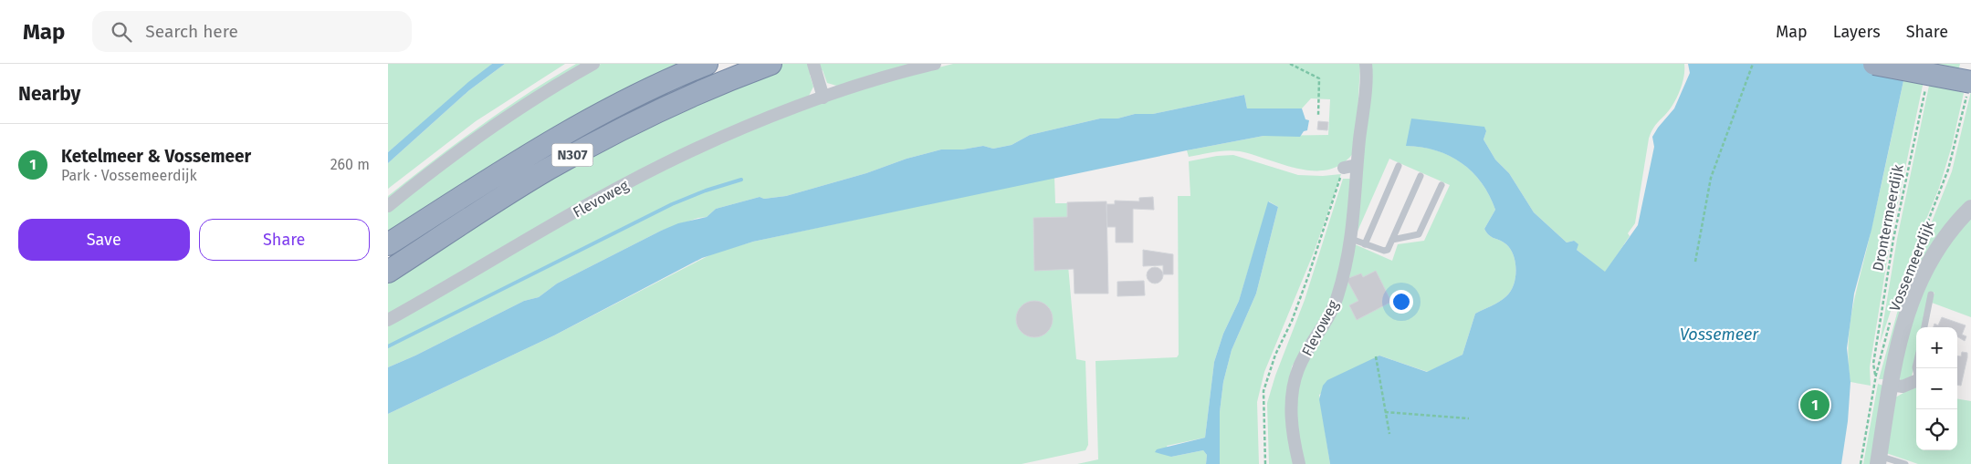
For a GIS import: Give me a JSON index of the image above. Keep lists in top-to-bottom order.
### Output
{
  "streets": {
    "highway": ["N307"],
    "street": ["Flevoweg", "Vossemeerdijk"],
    "path": ["Drontermeerdijk"]
  },
  "crossings": [
    ["Drontermeerdijk", "Vossemeerdijk"]
  ],
  "water": ["Vossemeer"],
  "page": {
    "header": "Map",
    "search": "Search here",
    "nav": ["Map", "Layers", "Share"],
    "heading": "Nearby",
    "list": [
      {
        "mark": "1",
        "name": "Ketelmeer & Vossemeer",
        "note": "Park · Vossemeerdijk",
        "value": "260 m"
      }
    ],
    "buttons": ["Save", "Share"],
    "map_buttons": ["+", "−"],
    "pins": "1"
  }
}
